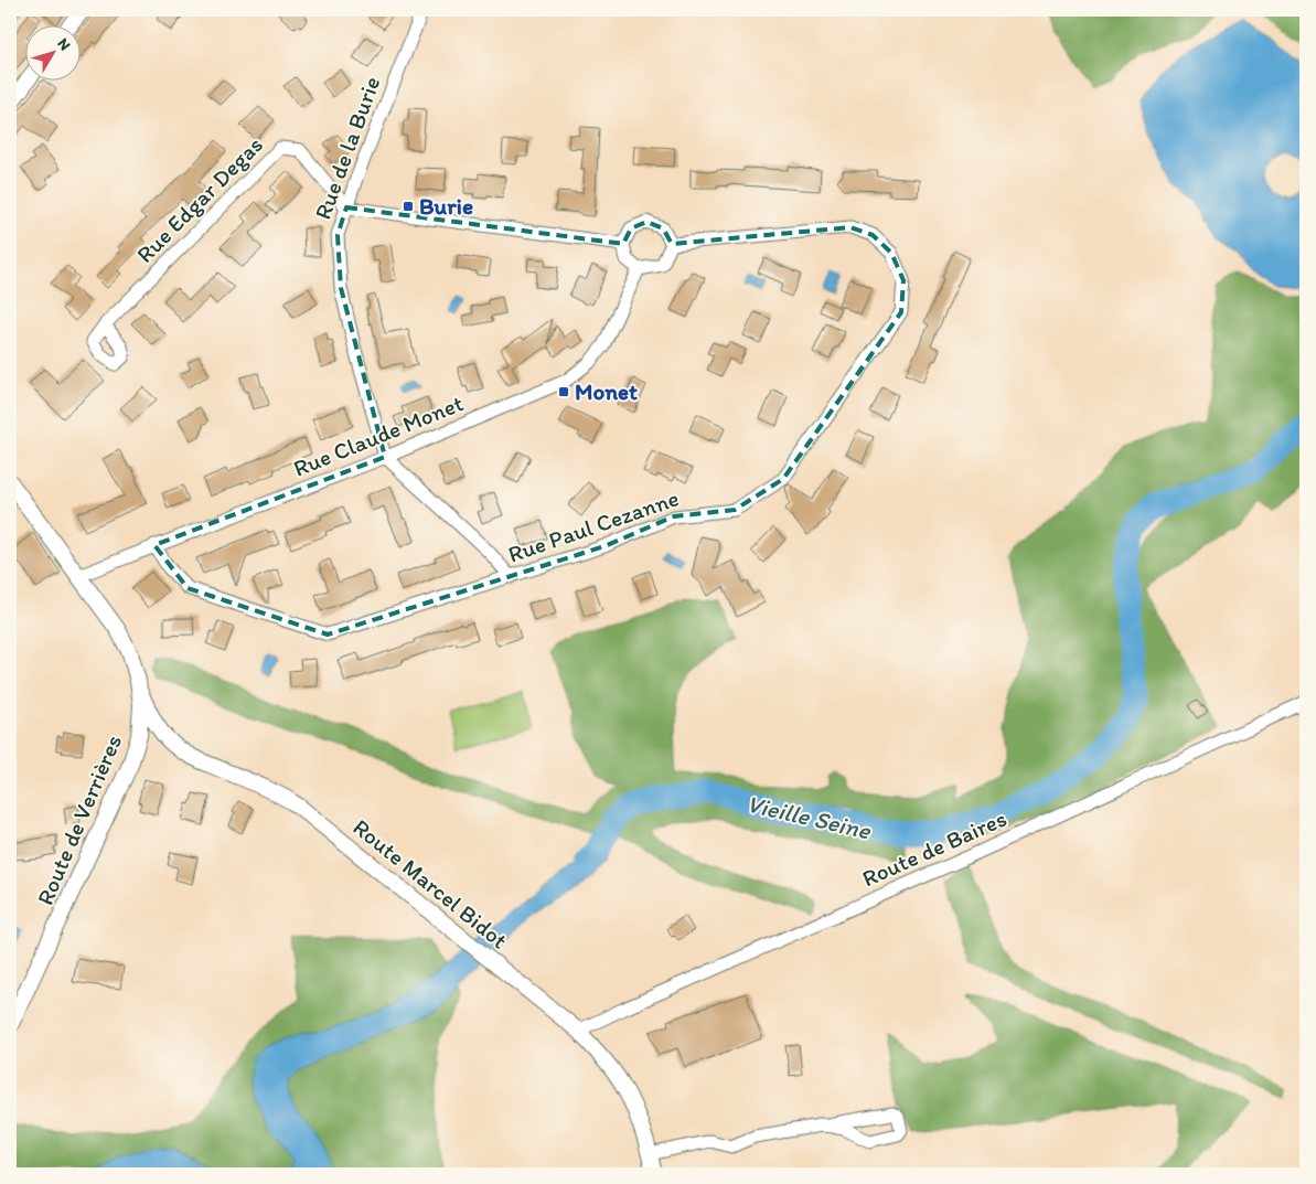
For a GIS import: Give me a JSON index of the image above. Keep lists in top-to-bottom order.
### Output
{
  "streets": {
    "street": [
      "Rue de la Burie",
      "Rue Edgar Degas",
      "Rue Claude Monet",
      "Rue Paul Cezanne",
      "Route de Verrières",
      "Route de Baires",
      "Route Marcel Bidot"
    ]
  },
  "crossings": [
    ["Rue de la Burie", "Rue Edgar Degas"],
    ["Rue de la Burie", "Rue Claude Monet"],
    ["Rue Claude Monet", "Rue Paul Cezanne"],
    ["Rue Claude Monet", "Route de Verrières"],
    ["Route de Verrières", "Route Marcel Bidot"],
    ["Route de Baires", "Route Marcel Bidot"]
  ],
  "water": ["Vieille Seine"],
  "places": {
    "transit": ["Burie", "Monet"]
  },
  "north": "top right"
}
